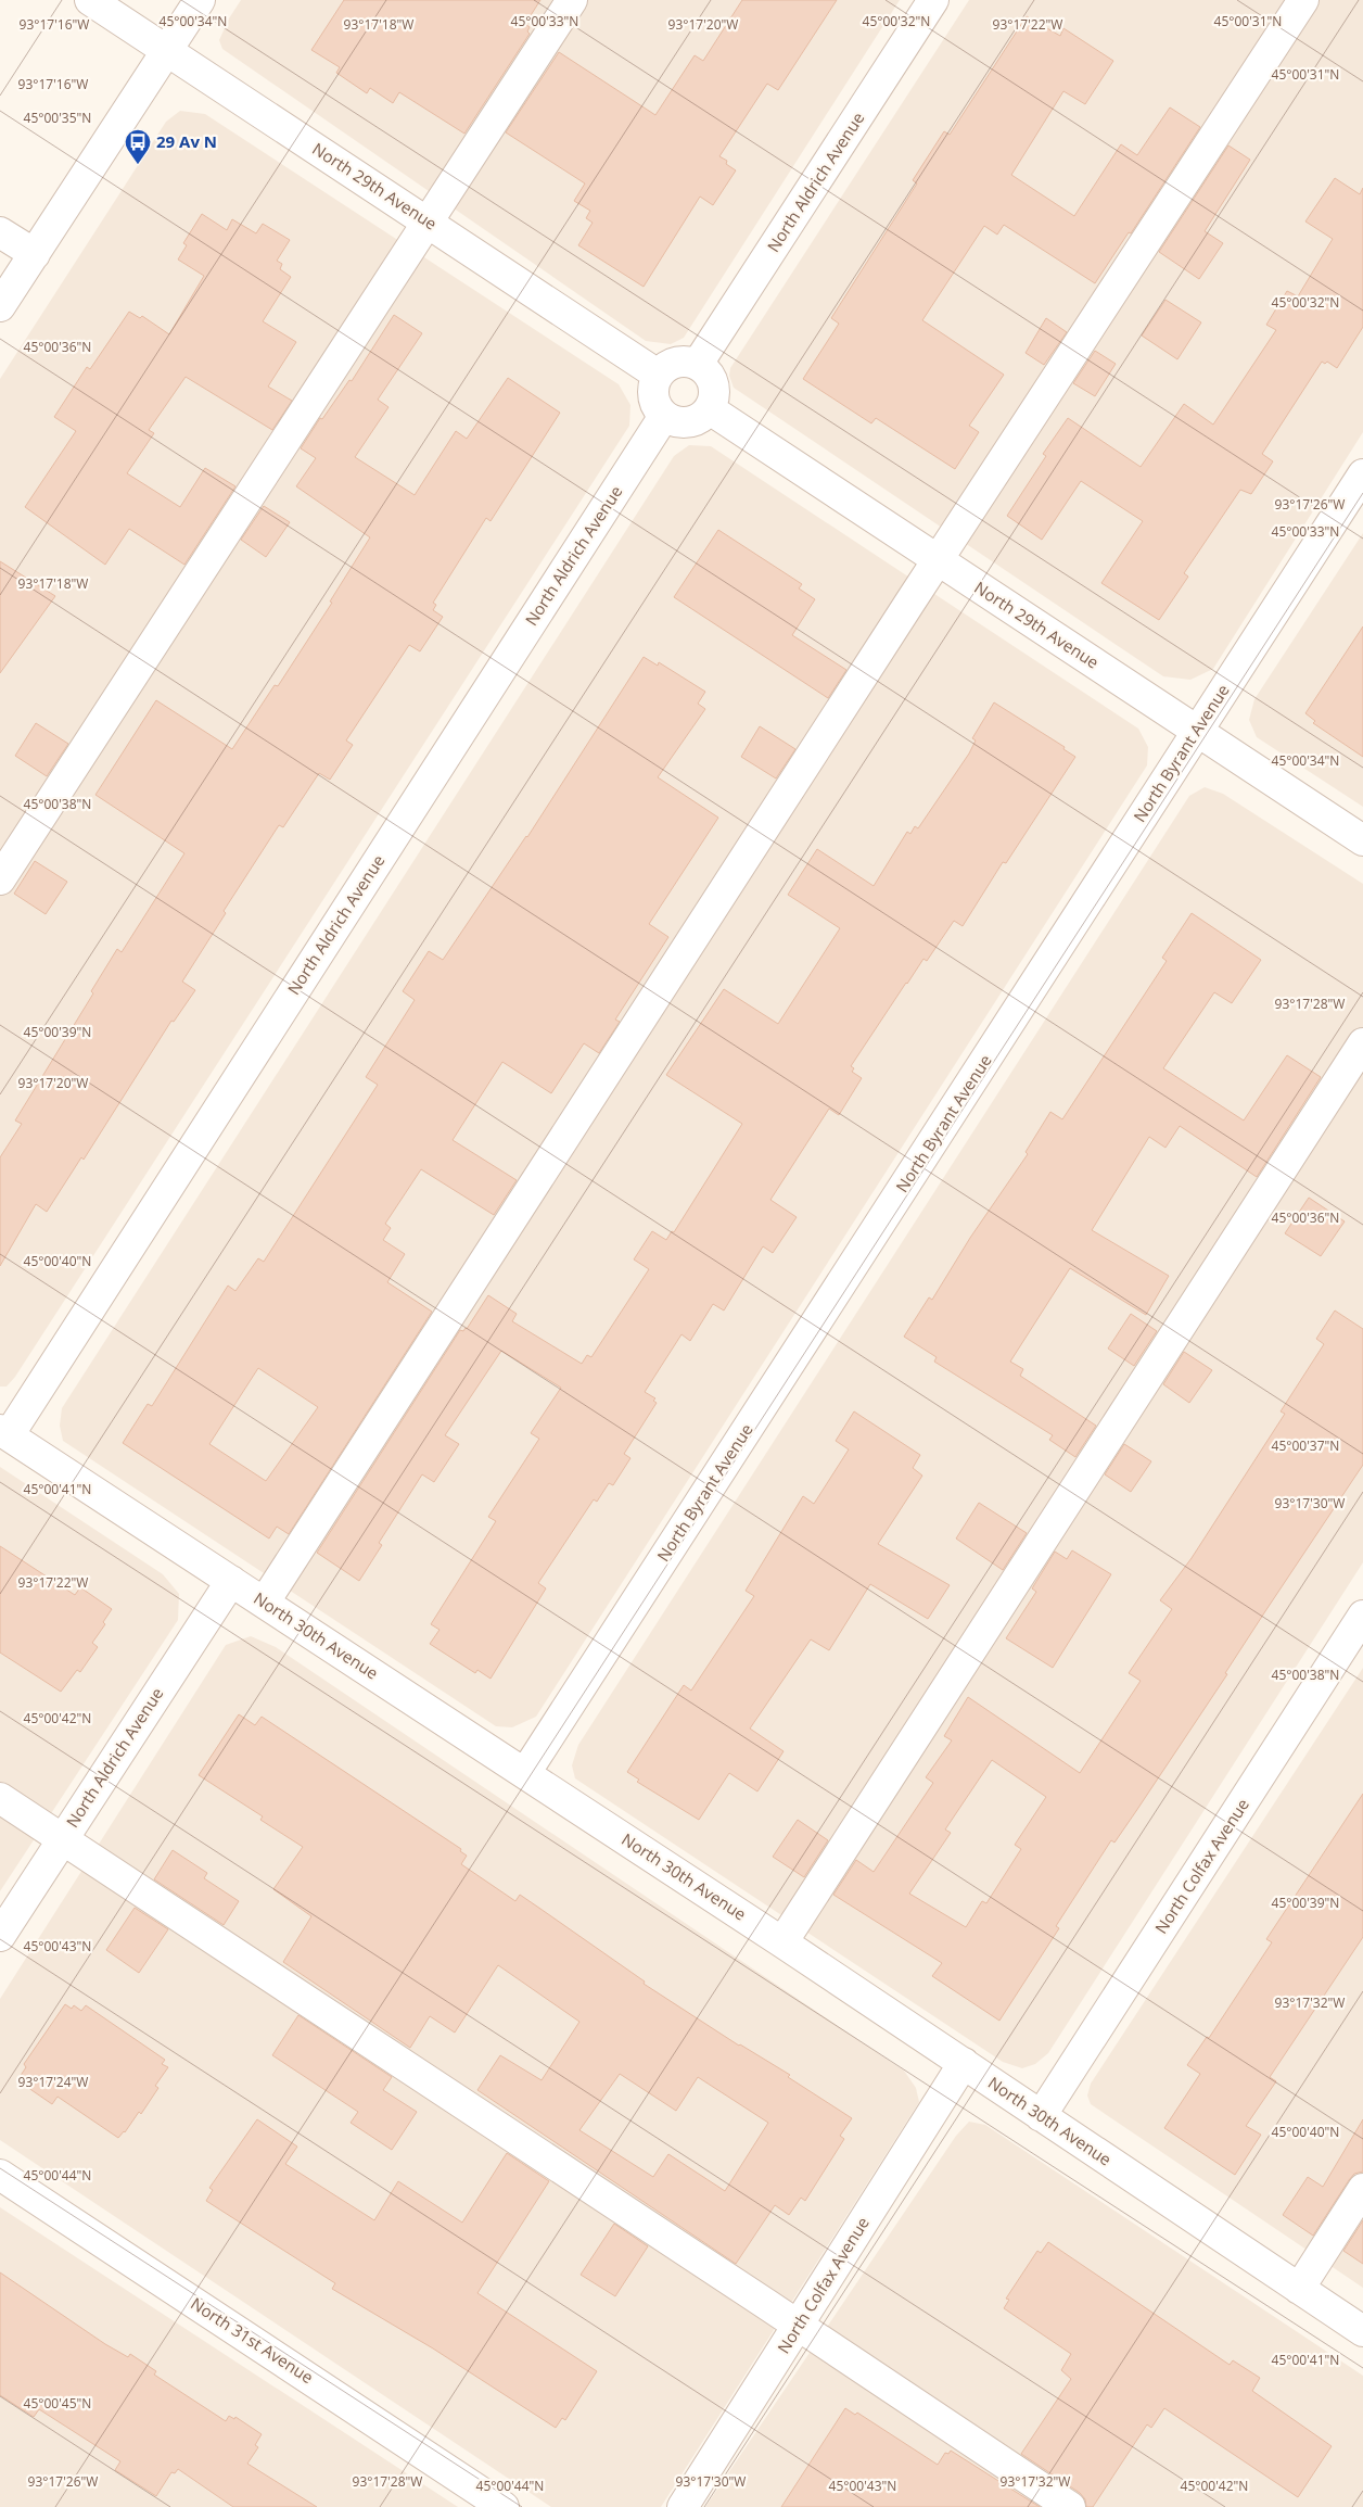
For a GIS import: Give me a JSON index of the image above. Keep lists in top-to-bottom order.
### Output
{
  "streets": {
    "street": [
      "North Aldrich Avenue",
      "North 29th Avenue",
      "North Byrant Avenue",
      "North 30th Avenue",
      "North Colfax Avenue",
      "North 31st Avenue"
    ]
  },
  "crossings": [
    ["North Aldrich Avenue", "North 29th Avenue"],
    ["North Aldrich Avenue", "North 30th Avenue"],
    ["North 29th Avenue", "North Byrant Avenue"],
    ["North Byrant Avenue", "North 30th Avenue"],
    ["North 30th Avenue", "North Colfax Avenue"]
  ],
  "places": {
    "bus stop": ["29 Av N"]
  },
  "coordinates": [
    "45°00'33\"N",
    "45°00'31\"N",
    "45°00'34\"N",
    "45°00'32\"N",
    "93°17'18\"W",
    "93°17'16\"W",
    "93°17'20\"W",
    "93°17'22\"W",
    "45°00'35\"N",
    "45°00'36\"N",
    "93°17'26\"W",
    "45°00'38\"N",
    "93°17'28\"W",
    "45°00'39\"N",
    "45°00'40\"N",
    "45°00'37\"N",
    "45°00'41\"N",
    "93°17'30\"W",
    "45°00'42\"N",
    "45°00'43\"N",
    "93°17'32\"W",
    "93°17'24\"W",
    "45°00'44\"N",
    "45°00'45\"N"
  ]
}
